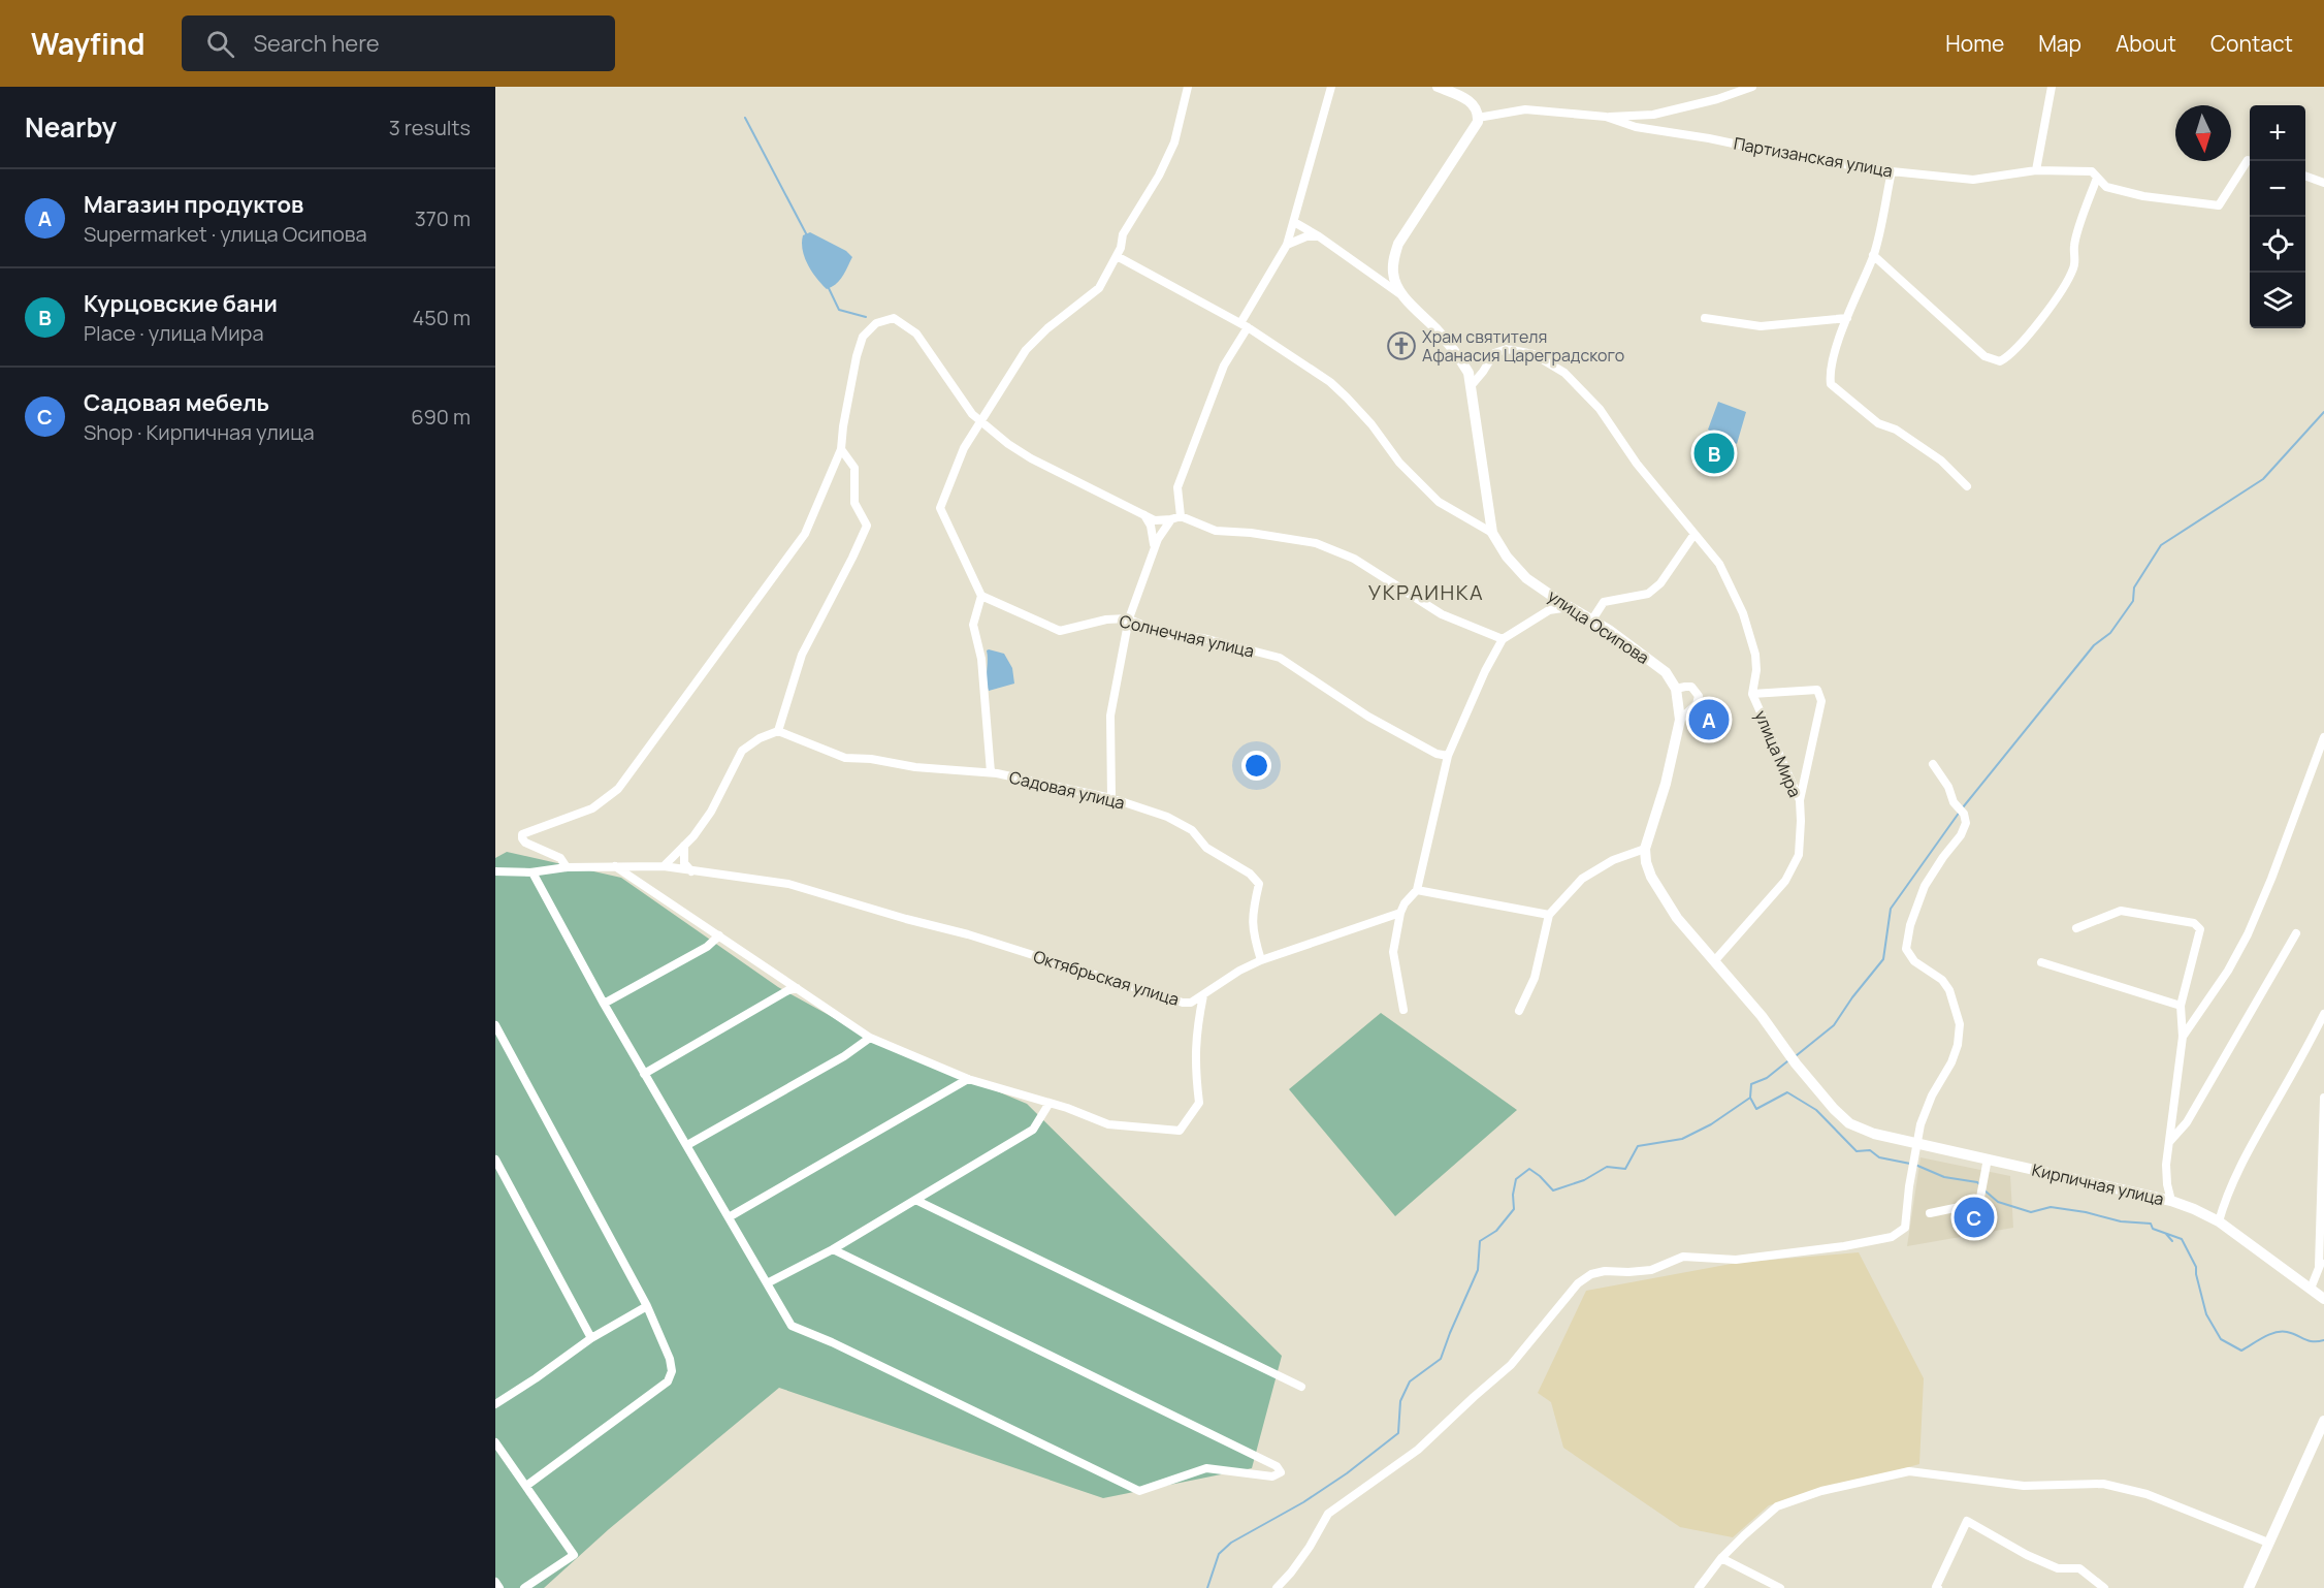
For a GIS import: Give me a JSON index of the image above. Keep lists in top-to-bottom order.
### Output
{
  "streets": {
    "main road": ["улица Осипова", "Кирпичная улица"],
    "street": [
      "Партизанская улица",
      "Солнечная улица",
      "улица Мира",
      "Садовая улица",
      "Октябрьская улица"
    ]
  },
  "crossings": [
    ["Партизанская улица", "улица Осипова"],
    ["улица Осипова", "улица Мира"],
    ["улица Мира", "Кирпичная улица"],
    ["Садовая улица", "Октябрьская улица"]
  ],
  "districts": ["УКРАИНКА"],
  "places": {
    "church": ["Храм святителя Афанасия Цареградского"]
  },
  "north": "bottom",
  "page": {
    "header": "Wayfind",
    "search": "Search here",
    "nav": [
      "Home",
      "Map",
      "About",
      "Contact"
    ],
    "heading": ["Nearby", "3 results"],
    "map_buttons": ["+", "−"],
    "list": [
      {
        "mark": "A",
        "name": "Магазин продуктов",
        "note": "Supermarket · улица Осипова",
        "value": "370 m"
      },
      {
        "mark": "B",
        "name": "Курцовские бани",
        "note": "Place · улица Мира",
        "value": "450 m"
      },
      {
        "mark": "C",
        "name": "Садовая мебель",
        "note": "Shop · Кирпичная улица",
        "value": "690 m"
      }
    ],
    "pins": ["B", "A", "C"]
  }
}
